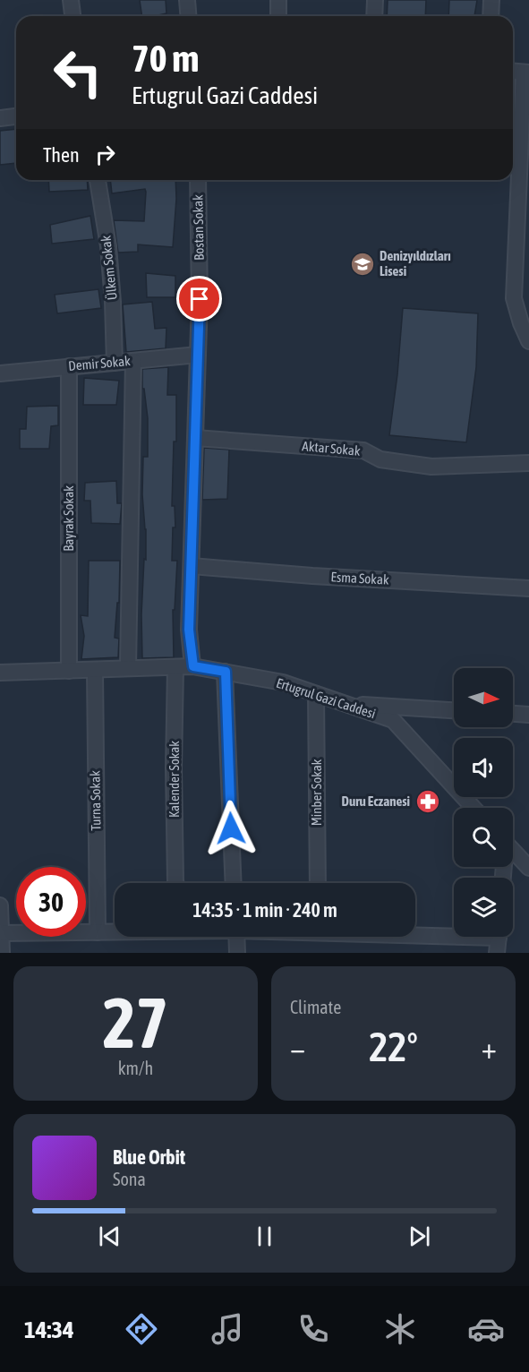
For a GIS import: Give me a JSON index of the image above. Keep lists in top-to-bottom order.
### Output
{
  "streets": {
    "street": [
      "Bostan Sokak",
      "Ülkem Sokak",
      "Demir Sokak",
      "Aktar Sokak",
      "Bayrak Sokak",
      "Esma Sokak",
      "Ertugrul Gazi Caddesi",
      "Kalender Sokak",
      "Minber Sokak",
      "Turna Sokak"
    ]
  },
  "crossings": [
    ["Bostan Sokak", "Demir Sokak"],
    ["Bostan Sokak", "Aktar Sokak"],
    ["Bostan Sokak", "Esma Sokak"],
    ["Bostan Sokak", "Ertugrul Gazi Caddesi"],
    ["Ülkem Sokak", "Demir Sokak"],
    ["Demir Sokak", "Bayrak Sokak"],
    ["Bayrak Sokak", "Ertugrul Gazi Caddesi"],
    ["Ertugrul Gazi Caddesi", "Kalender Sokak"],
    ["Ertugrul Gazi Caddesi", "Minber Sokak"],
    ["Ertugrul Gazi Caddesi", "Turna Sokak"]
  ],
  "places": {
    "school or university": ["Denizyıldızları Lisesi"],
    "pharmacy": ["Duru Eczanesi"]
  },
  "north": "right",
  "page": {
    "turn": ["70 m", "Ertugrul Gazi Caddesi"],
    "then": "Then",
    "limit": "30",
    "trip": "14:35 · 1 min · 240 m",
    "tile": [
      ["27", "km/h"],
      "Climate"
    ],
    "heat": ["−", "22°", "+"],
    "song": ["Blue Orbit", "Sona"],
    "tabs": "14:34"
  }
}
